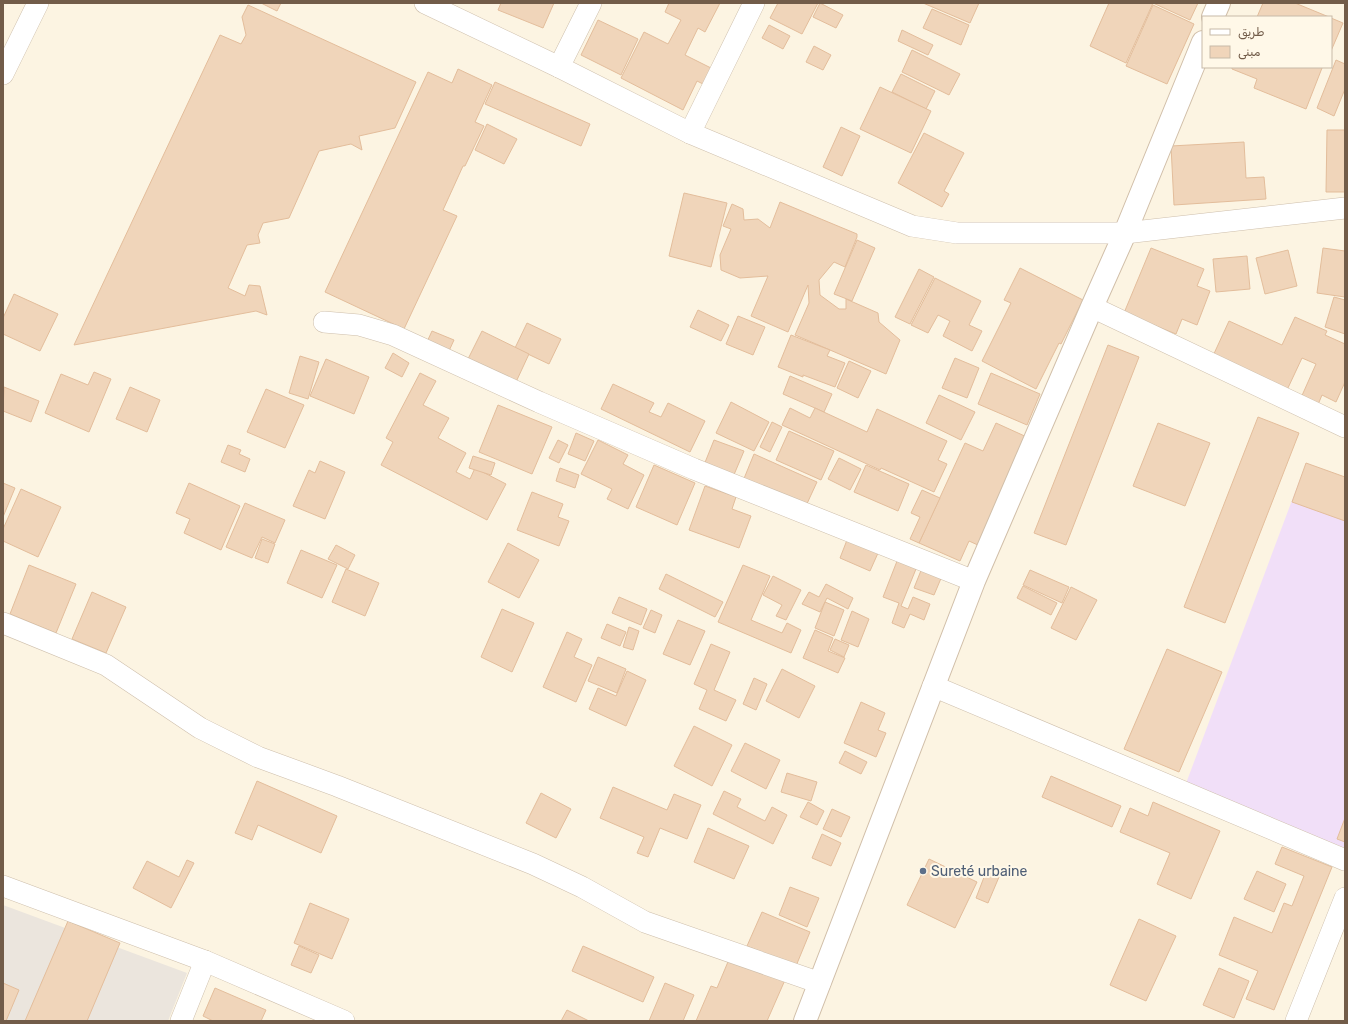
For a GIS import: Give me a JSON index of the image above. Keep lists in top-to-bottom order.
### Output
{
  "places": ["Sureté urbaine"],
  "legend": ["طريق", "مبنى"]
}
